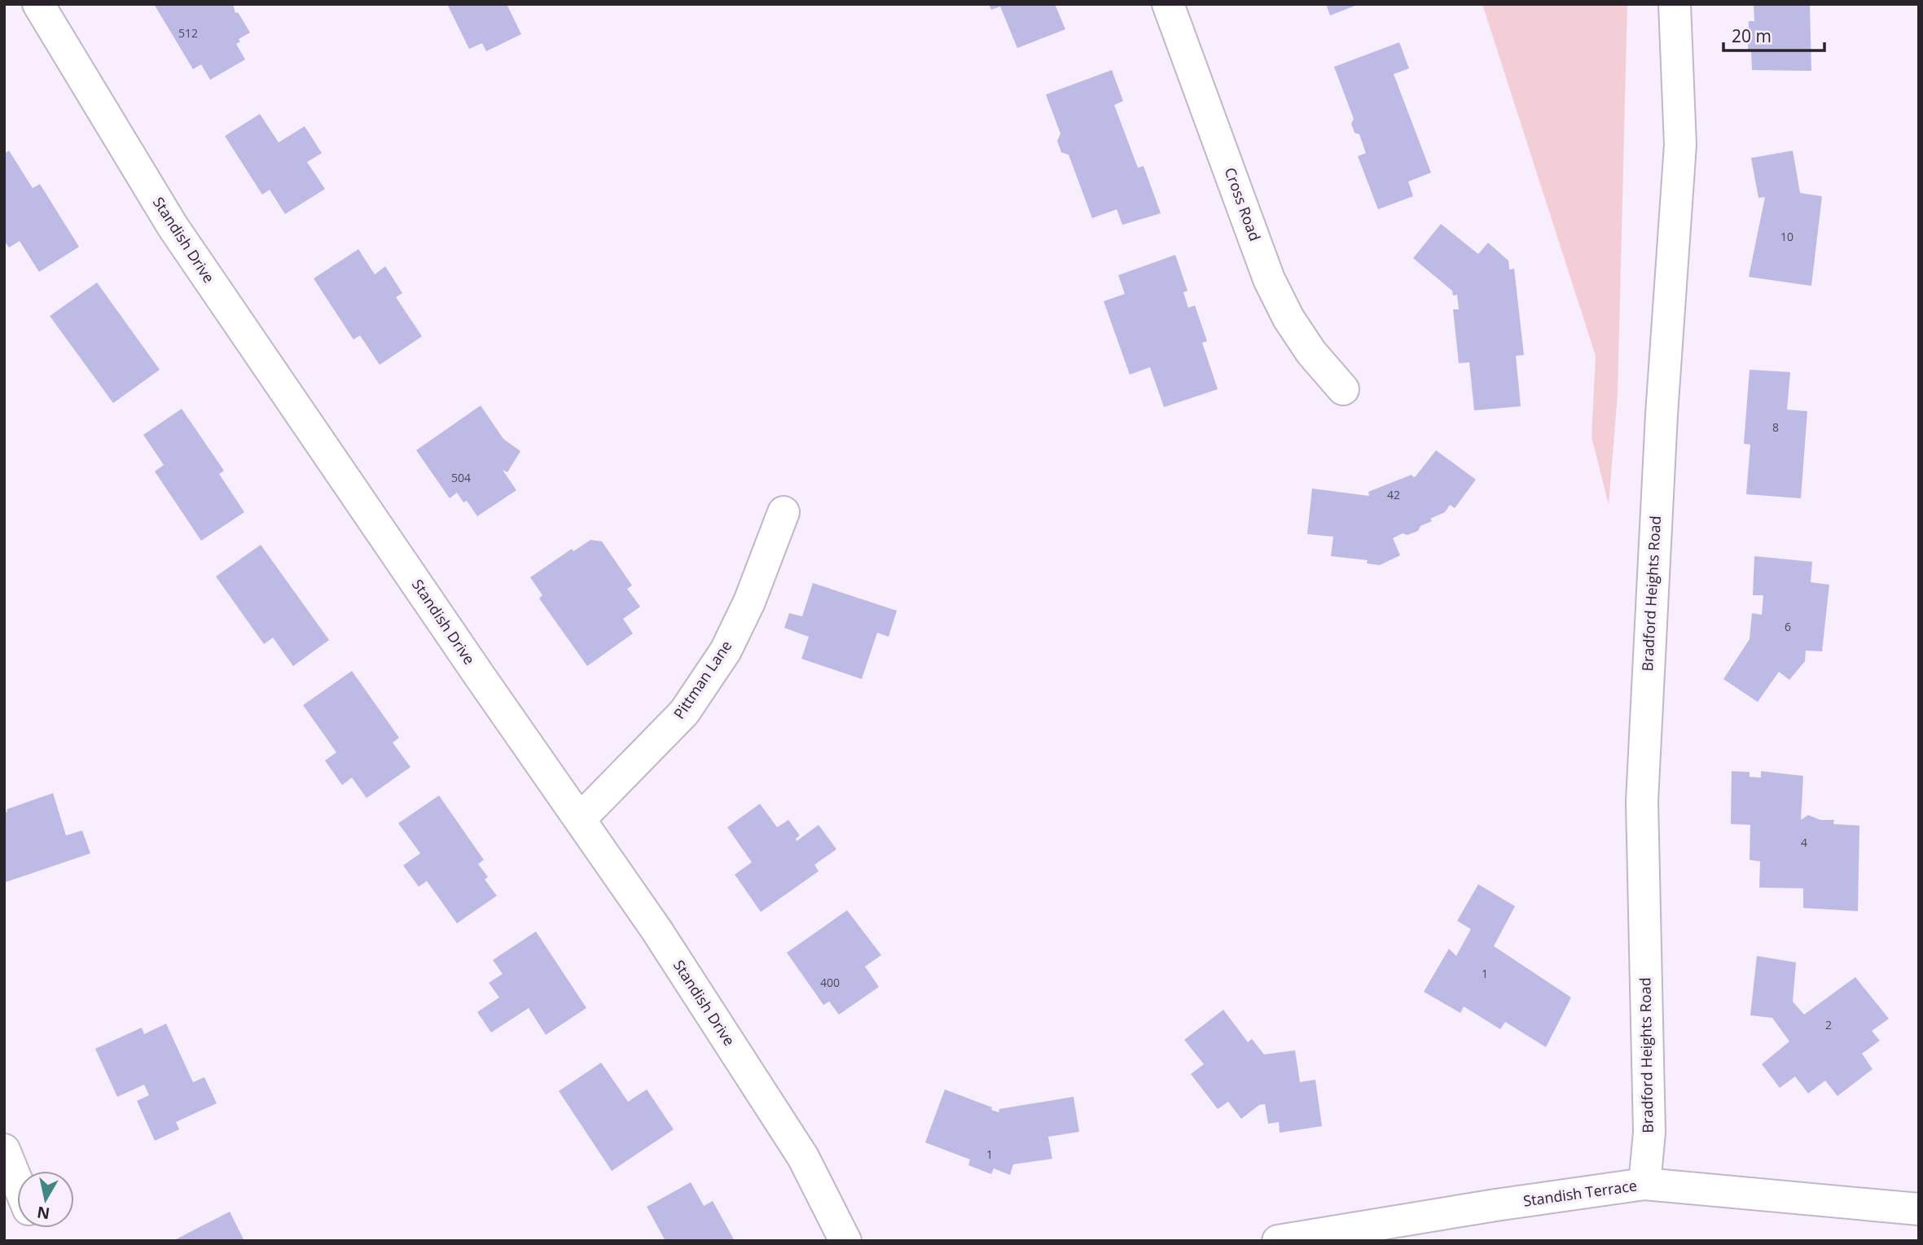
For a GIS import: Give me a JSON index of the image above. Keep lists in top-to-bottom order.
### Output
{
  "streets": {
    "street": [
      "Cross Road",
      "Standish Drive",
      "Bradford Heights Road",
      "Pittman Lane",
      "Standish Terrace"
    ]
  },
  "crossings": [
    ["Standish Drive", "Pittman Lane"],
    ["Bradford Heights Road", "Standish Terrace"]
  ],
  "house_numbers": [
    "512",
    "10",
    "8",
    "504",
    "42",
    "6",
    "4",
    "1",
    "400",
    "2",
    "1"
  ],
  "scale_bar": "20 m",
  "north": "bottom"
}
